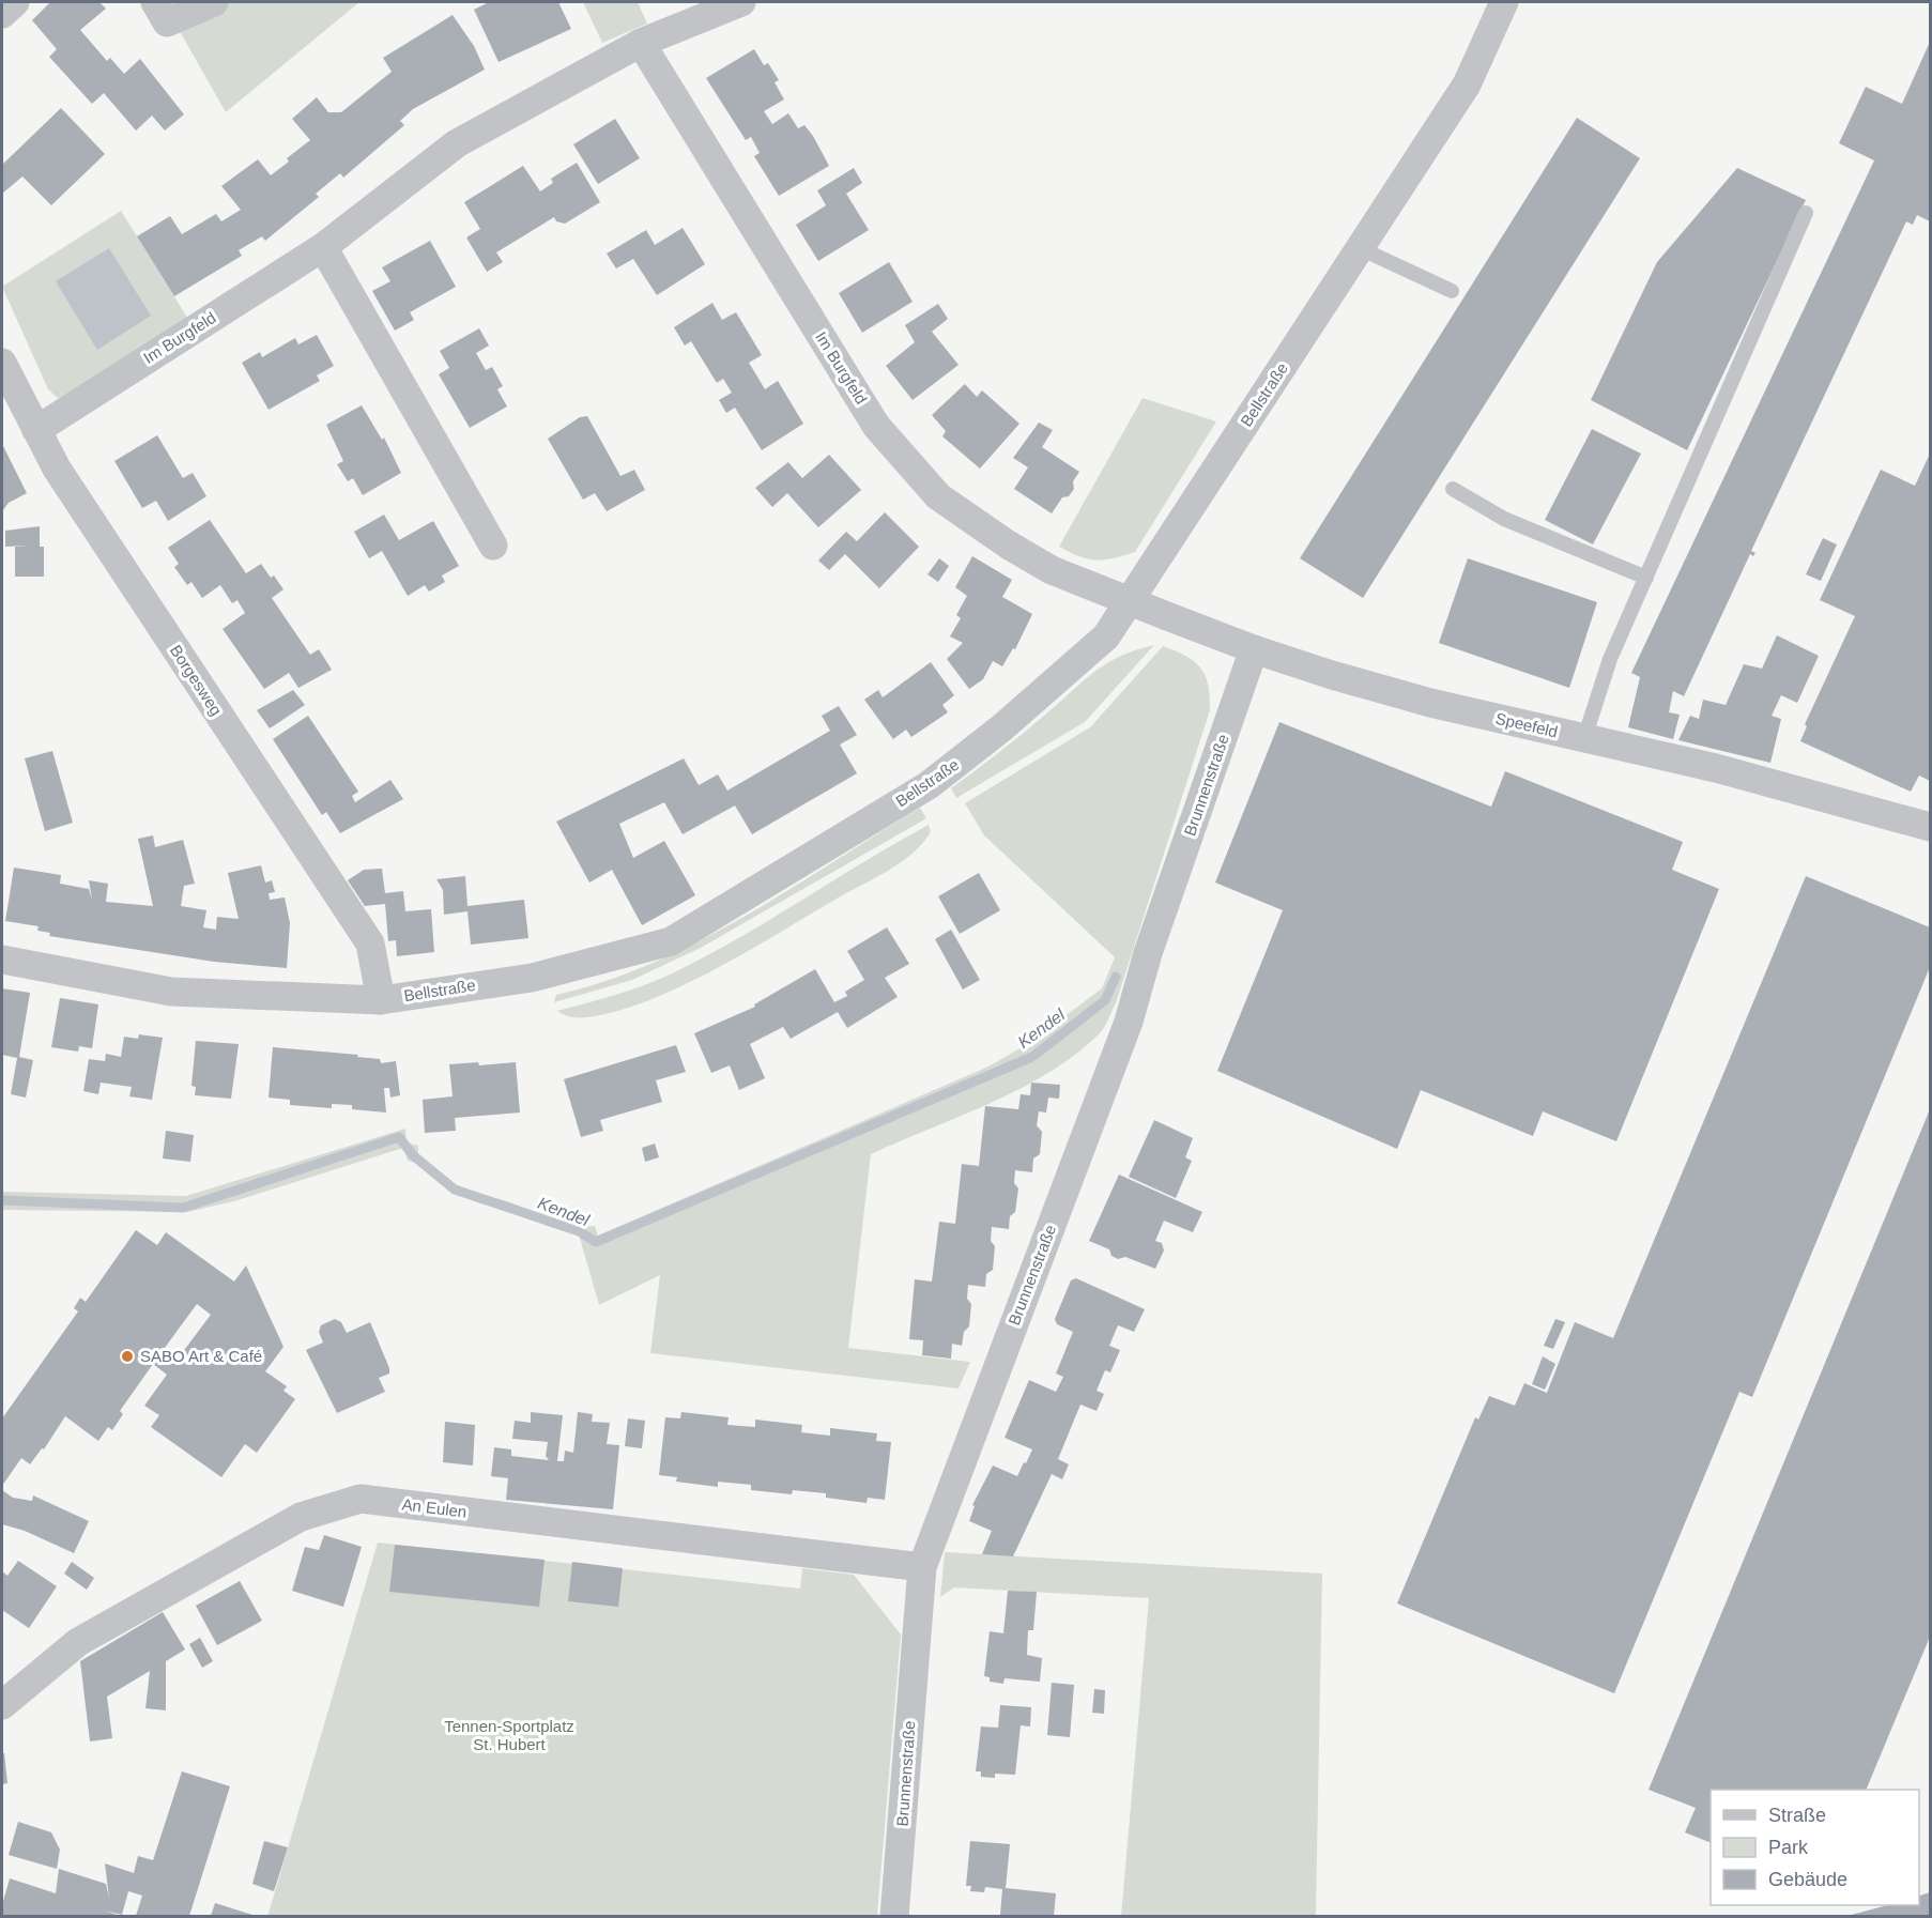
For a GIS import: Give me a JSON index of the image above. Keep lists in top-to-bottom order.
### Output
{
  "streets": {
    "street": [
      "Im Burgfeld",
      "Bellstraße",
      "Borgesweg",
      "Speefeld",
      "Brunnenstraße",
      "An Eulen"
    ]
  },
  "crossings": [
    ["Im Burgfeld", "Bellstraße"],
    ["Im Burgfeld", "Borgesweg"],
    ["Im Burgfeld", "Speefeld"],
    ["Bellstraße", "Borgesweg"],
    ["Bellstraße", "Speefeld"],
    ["Speefeld", "Brunnenstraße"],
    ["Brunnenstraße", "An Eulen"]
  ],
  "water": ["Kendel"],
  "parks": ["Tennen-Sportplatz St. Hubert"],
  "places": ["SABO Art & Café"],
  "legend": ["Straße", "Park", "Gebäude"]
}
